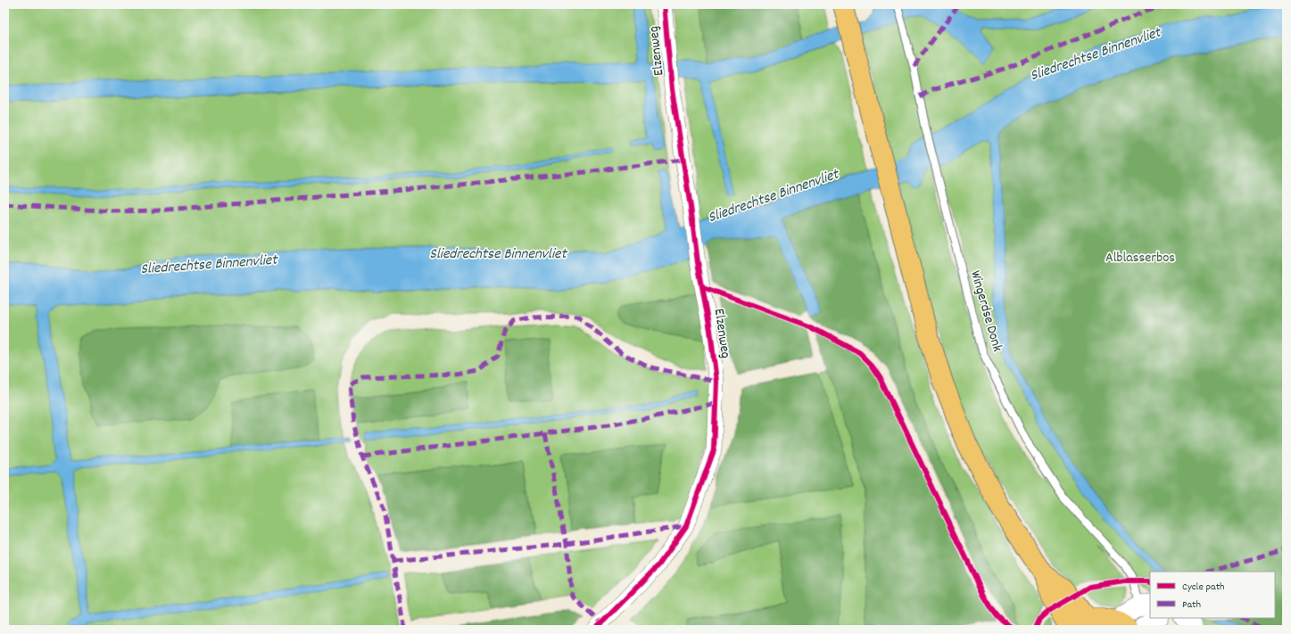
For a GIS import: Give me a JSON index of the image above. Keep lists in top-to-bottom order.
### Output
{
  "streets": {
    "street": ["Elzenweg"],
    "lane": ["Wingerdse Donk"]
  },
  "water": ["Sliedrechtse Binnenvliet"],
  "parks": ["Alblasserbos"],
  "legend": ["Cycle path", "Path"]
}
